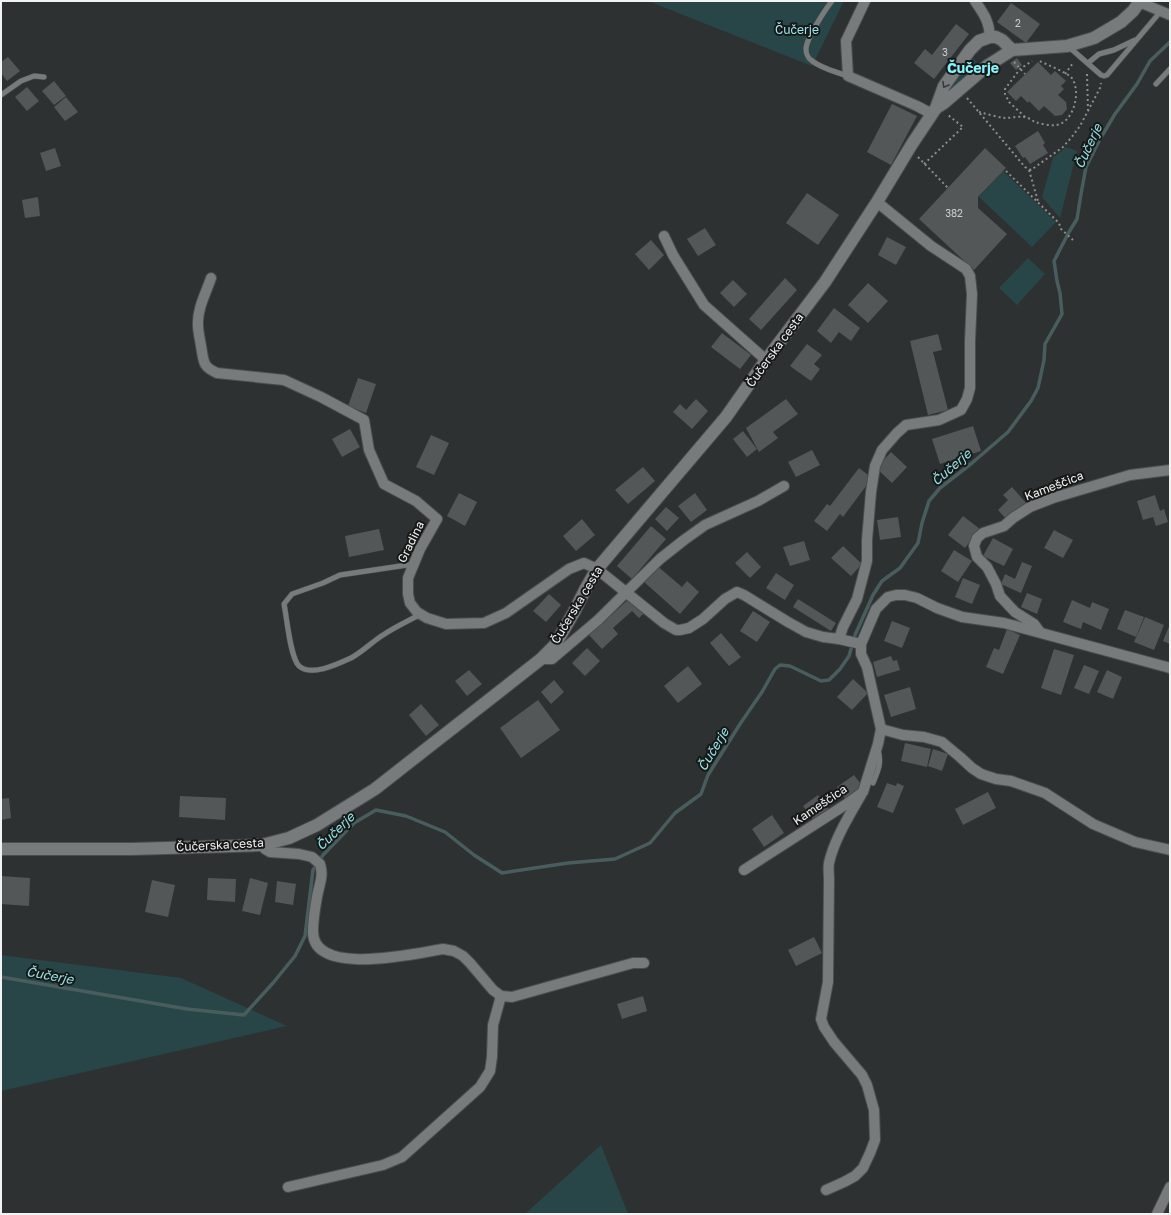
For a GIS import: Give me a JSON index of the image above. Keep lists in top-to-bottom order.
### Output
{
  "streets": {
    "street": ["Čučerska cesta", "Kameščica", "Gradina"]
  },
  "crossings": [
    ["Čučerska cesta", "Gradina"]
  ],
  "districts": ["Čučerje"],
  "water": ["Čučerje"],
  "parks": ["Čučerje"],
  "house_numbers": ["2", "3", "382"]
}
